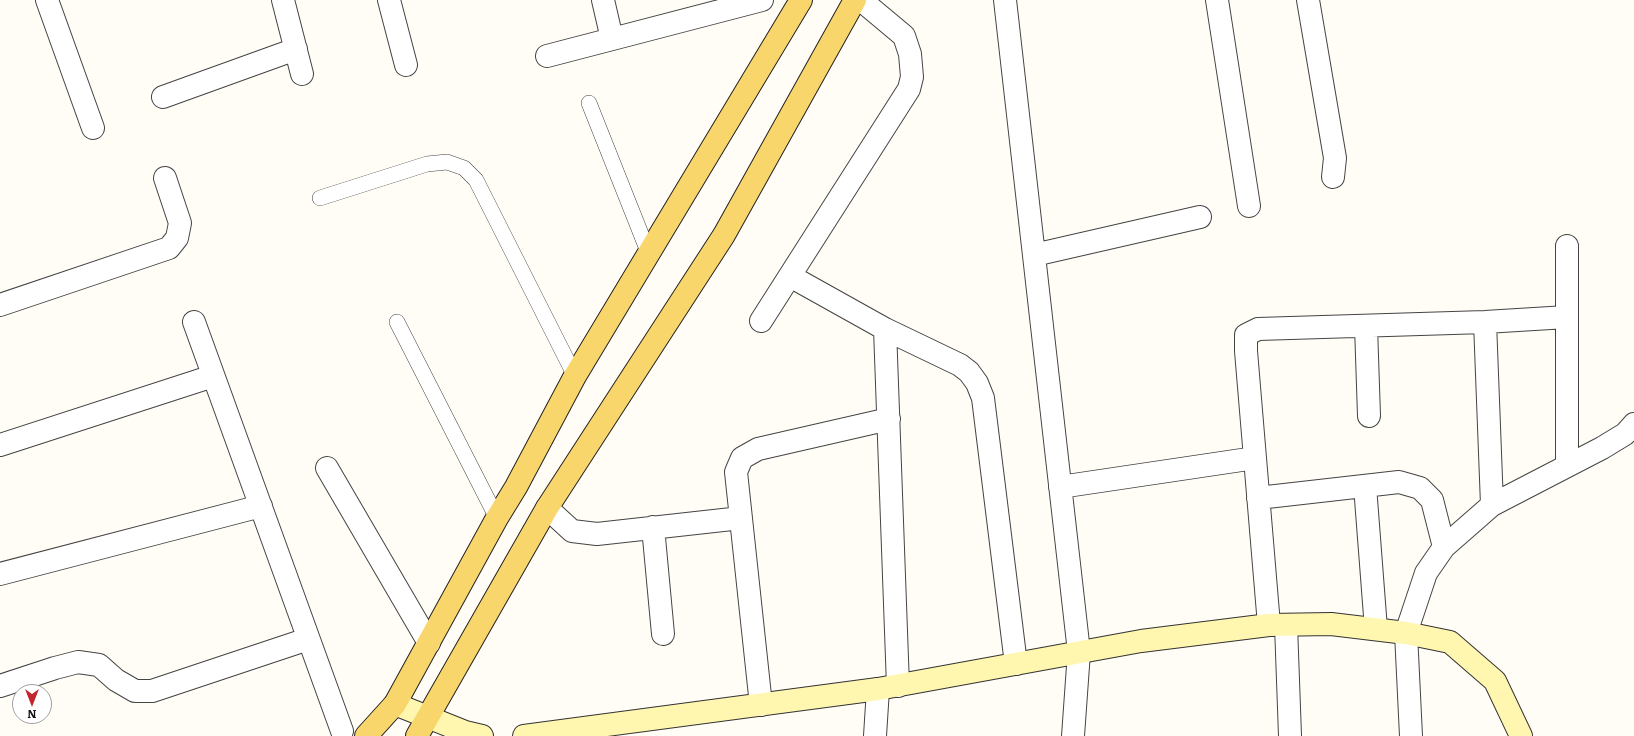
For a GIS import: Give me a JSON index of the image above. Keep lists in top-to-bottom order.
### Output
{
  "north": "bottom"
}
